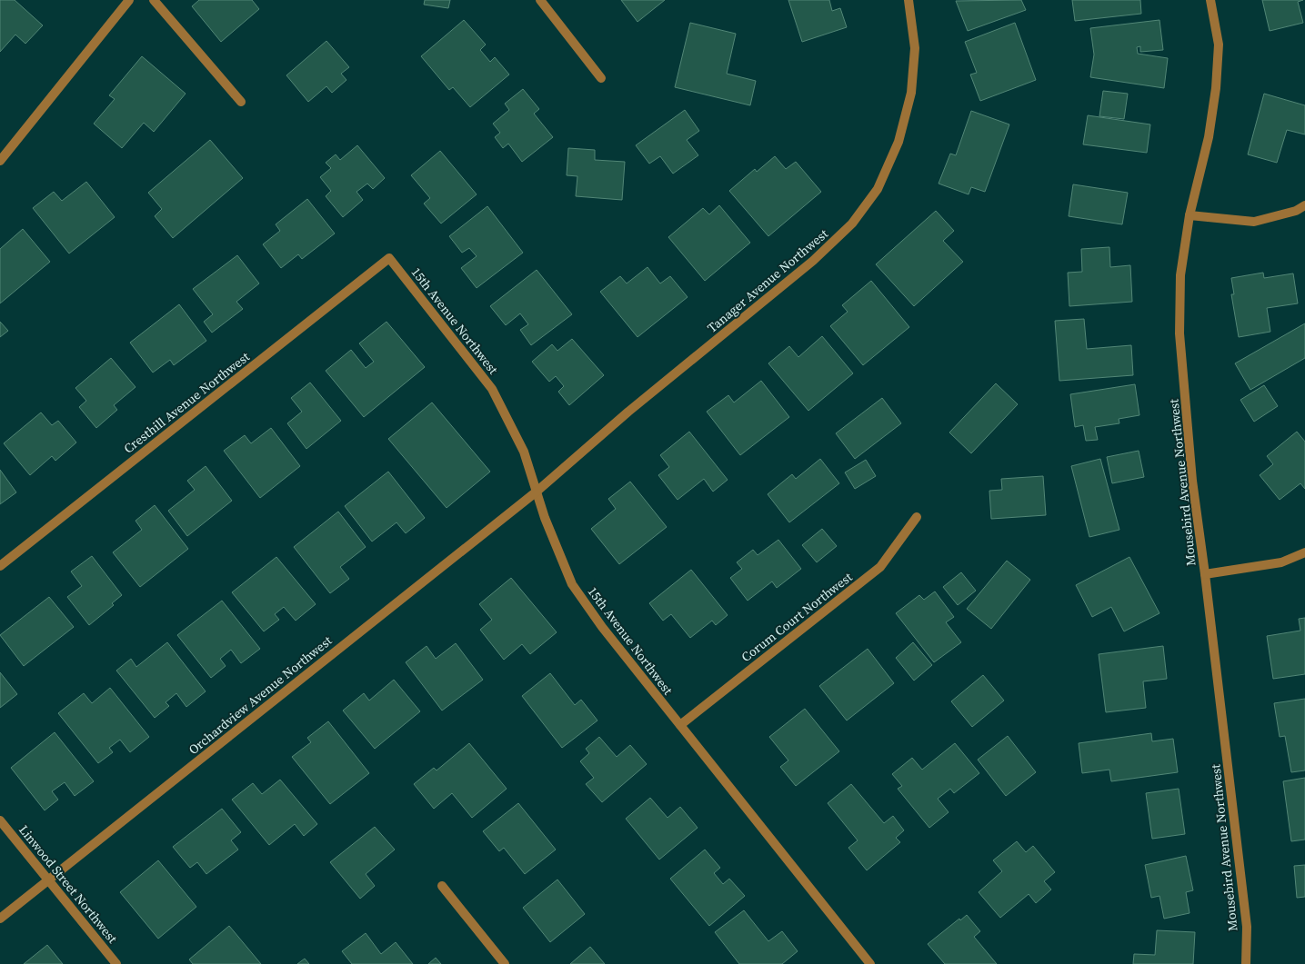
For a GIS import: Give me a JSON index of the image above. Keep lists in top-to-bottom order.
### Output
{
  "streets": {
    "street": [
      "Tanager Avenue Northwest",
      "15th Avenue Northwest",
      "Cresthill Avenue Northwest",
      "Mousebird Avenue Northwest",
      "Corum Court Northwest",
      "Orchardview Avenue Northwest",
      "Linwood Street Northwest"
    ]
  },
  "crossings": [
    ["Tanager Avenue Northwest", "15th Avenue Northwest"],
    ["Tanager Avenue Northwest", "Orchardview Avenue Northwest"],
    ["15th Avenue Northwest", "Cresthill Avenue Northwest"],
    ["15th Avenue Northwest", "Corum Court Northwest"],
    ["15th Avenue Northwest", "Orchardview Avenue Northwest"],
    ["Orchardview Avenue Northwest", "Linwood Street Northwest"]
  ]
}
